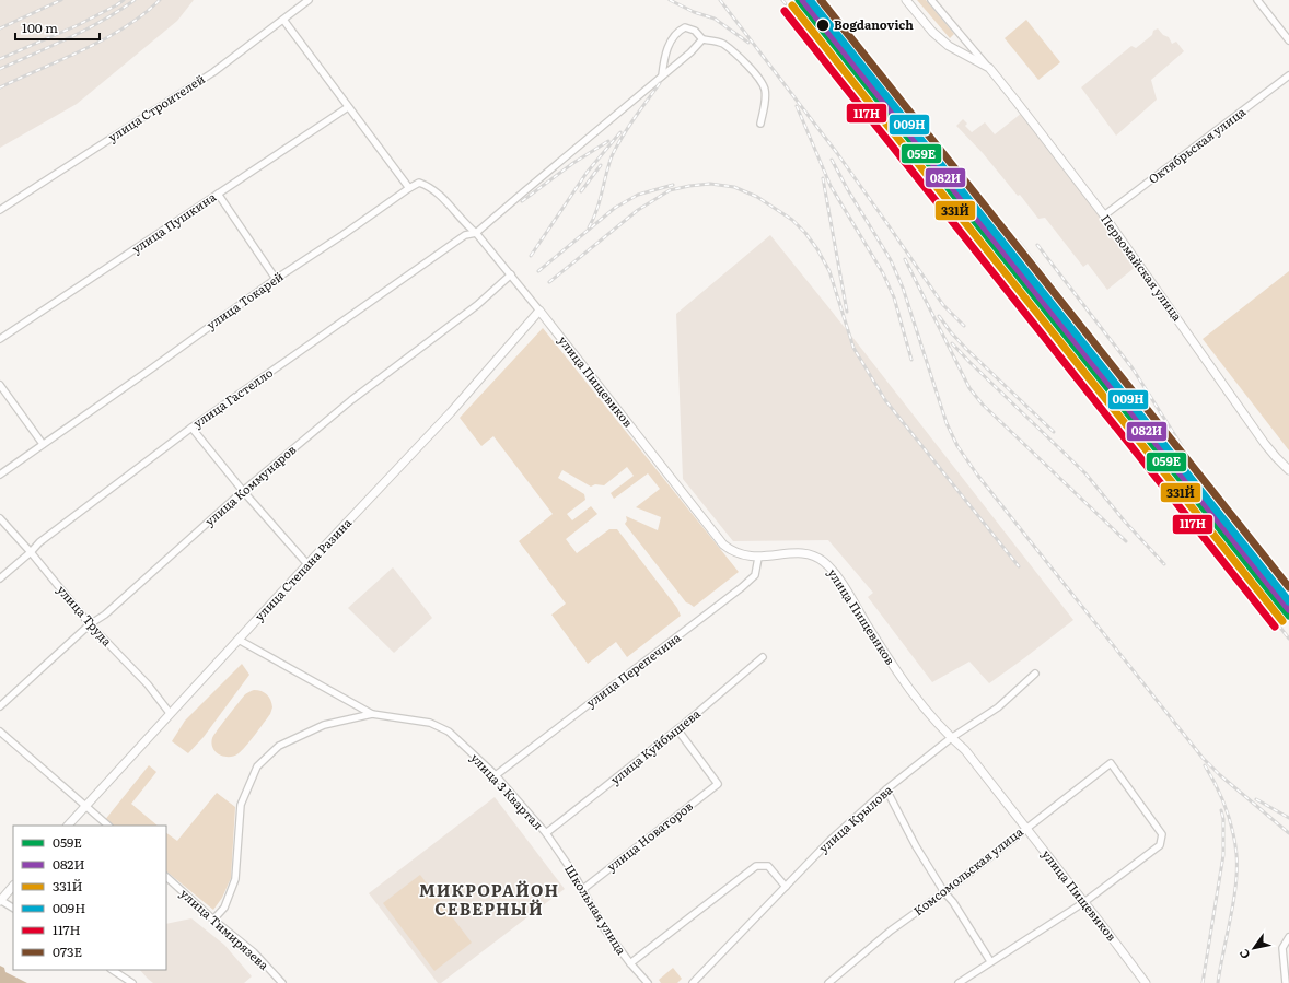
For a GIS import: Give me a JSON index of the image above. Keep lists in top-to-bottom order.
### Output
{
  "streets": {
    "main road": ["Первомайская улица", "улица Пищевиков", "улица Степана Разина"],
    "street": [
      "улица Строителей",
      "Октябрьская улица",
      "улица Пушкина",
      "улица Токарей",
      "улица Гастелло",
      "улица Коммунаров",
      "улица Труда",
      "улица Перепечина",
      "улица Куйбышева",
      "улица 3 Квартал",
      "улица Крылова",
      "улица Новаторов",
      "Комсомольская улица",
      "Школьная улица",
      "улица Тимирязева"
    ]
  },
  "crossings": [
    ["Октябрьская улица", "Первомайская улица"],
    ["улица Токарей", "улица Пищевиков"],
    ["улица Пищевиков", "улица Гастелло"],
    ["улица Пищевиков", "улица Коммунаров"],
    ["улица Пищевиков", "улица Степана Разина"],
    ["улица Пищевиков", "улица Перепечина"],
    ["улица Пищевиков", "улица Крылова"],
    ["улица Пищевиков", "Комсомольская улица"],
    ["улица Гастелло", "улица Труда"],
    ["улица Коммунаров", "улица Труда"],
    ["улица Степана Разина", "улица Труда"],
    ["улица Перепечина", "улица 3 Квартал"],
    ["улица Куйбышева", "улица 3 Квартал"],
    ["улица Куйбышева", "улица Новаторов"],
    ["улица Куйбышева", "Школьная улица"],
    ["улица 3 Квартал", "Школьная улица"],
    ["улица Новаторов", "Школьная улица"]
  ],
  "districts": ["МИКРОРАЙОН СЕВЕРНЫЙ"],
  "places": ["Bogdanovich"],
  "lines": [
    "transit line 059Е",
    "transit line 082И",
    "transit line 009Н",
    "transit line 073Е",
    "transit line 331Й",
    "transit line 117Н"
  ],
  "legend": [
    "059Е",
    "082И",
    "331Й",
    "009Н",
    "117Н",
    "073Е"
  ],
  "scale_bar": "100 m",
  "north": "bottom left"
}
